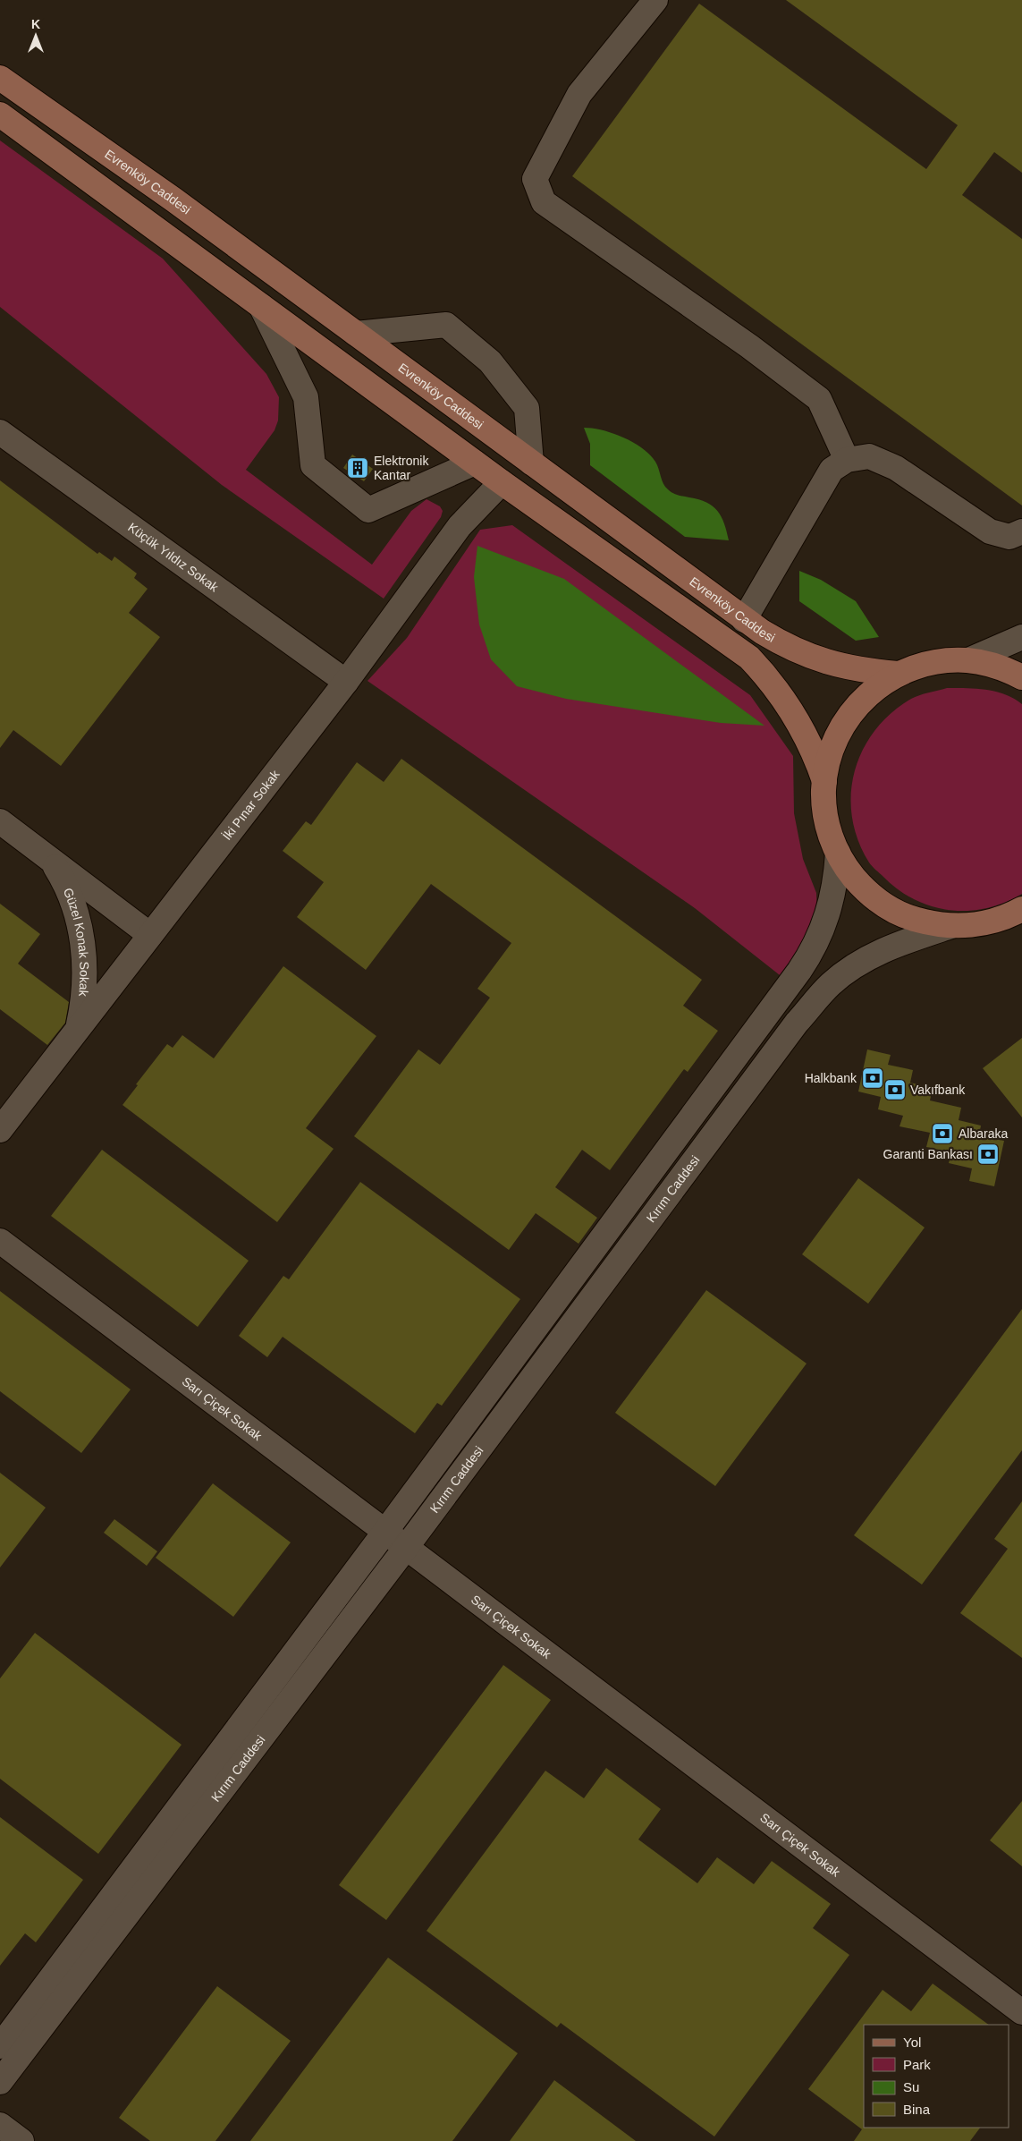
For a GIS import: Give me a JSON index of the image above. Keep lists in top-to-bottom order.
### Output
{
  "streets": {
    "main road": ["Evrenköy Caddesi"],
    "street": [
      "Küçük Yıldız Sokak",
      "İki Pınar Sokak",
      "Güzel Konak Sokak",
      "Kırım Caddesi",
      "Sarı Çiçek Sokak"
    ]
  },
  "crossings": [
    ["Küçük Yıldız Sokak", "İki Pınar Sokak"],
    ["İki Pınar Sokak", "Güzel Konak Sokak"],
    ["Kırım Caddesi", "Sarı Çiçek Sokak"]
  ],
  "places": {
    "building": ["Elektronik Kantar"],
    "bank": [
      "Halkbank",
      "Vakıfbank",
      "Albaraka",
      "Garanti Bankası"
    ]
  },
  "legend": [
    "Yol",
    "Park",
    "Su",
    "Bina"
  ],
  "north": "top"
}
